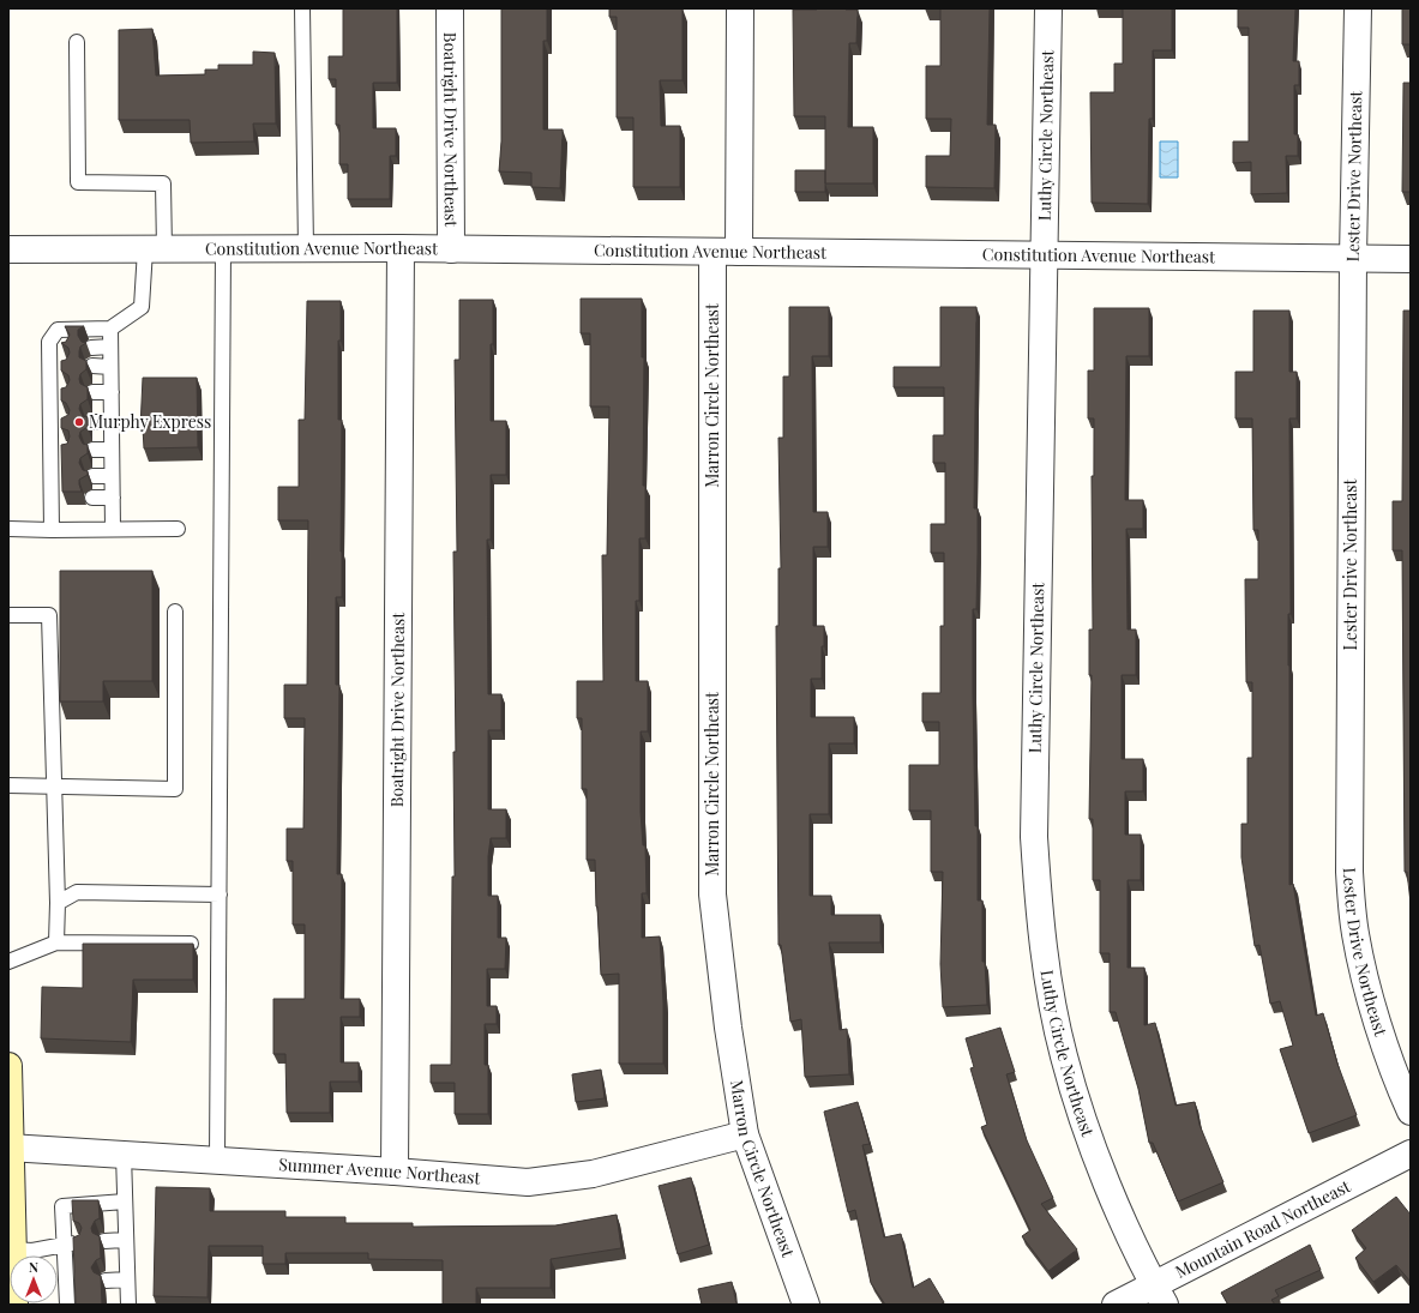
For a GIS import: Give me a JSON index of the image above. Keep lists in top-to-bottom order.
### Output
{
  "streets": {
    "street": [
      "Boatright Drive Northeast",
      "Luthy Circle Northeast",
      "Lester Drive Northeast",
      "Constitution Avenue Northeast",
      "Marron Circle Northeast",
      "Summer Avenue Northeast",
      "Mountain Road Northeast"
    ]
  },
  "crossings": [
    ["Boatright Drive Northeast", "Constitution Avenue Northeast"],
    ["Boatright Drive Northeast", "Summer Avenue Northeast"],
    ["Luthy Circle Northeast", "Constitution Avenue Northeast"],
    ["Luthy Circle Northeast", "Mountain Road Northeast"],
    ["Lester Drive Northeast", "Constitution Avenue Northeast"],
    ["Constitution Avenue Northeast", "Marron Circle Northeast"],
    ["Marron Circle Northeast", "Summer Avenue Northeast"]
  ],
  "places": ["Murphy Express"],
  "north": "top"
}
